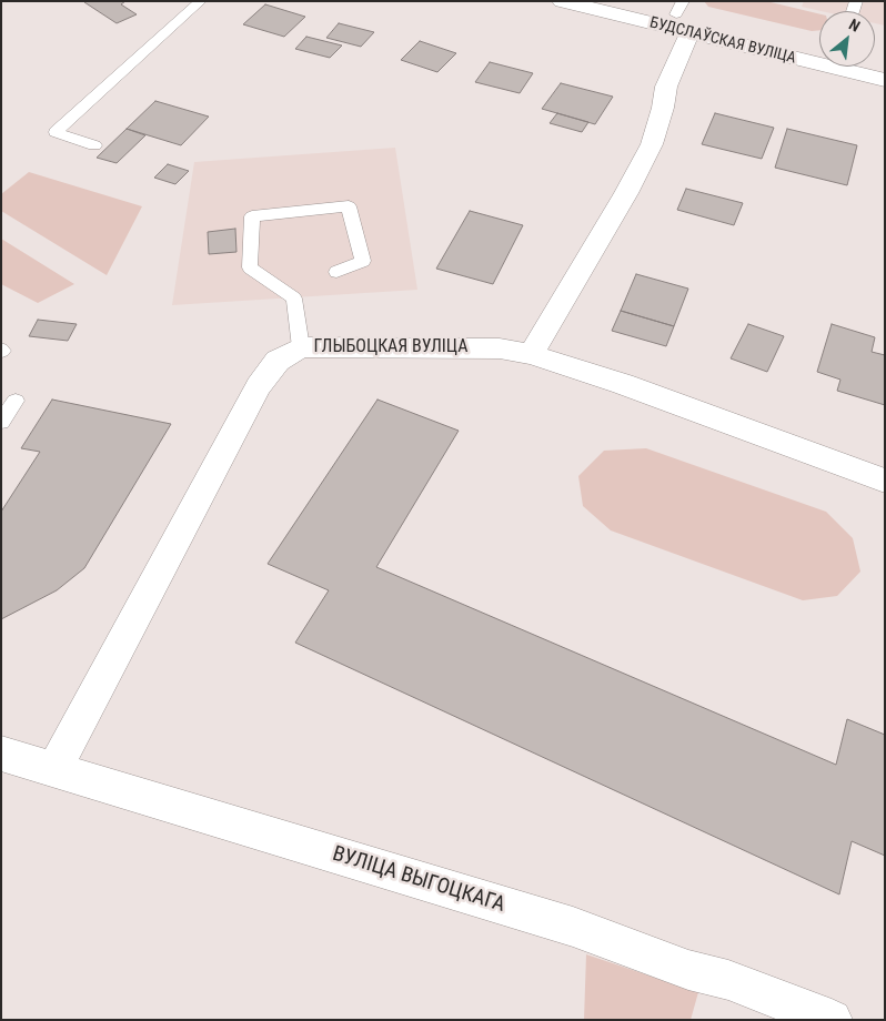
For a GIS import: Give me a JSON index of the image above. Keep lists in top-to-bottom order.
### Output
{
  "streets": {
    "street": ["БУДСЛАЎСКАЯ ВУЛІЦА", "ГЛЫБОЦКАЯ ВУЛІЦА", "ВУЛІЦА ВЫГОЦКАГА"]
  },
  "crossings": [
    ["ГЛЫБОЦКАЯ ВУЛІЦА", "ВУЛІЦА ВЫГОЦКАГА"]
  ],
  "north": "top right"
}
